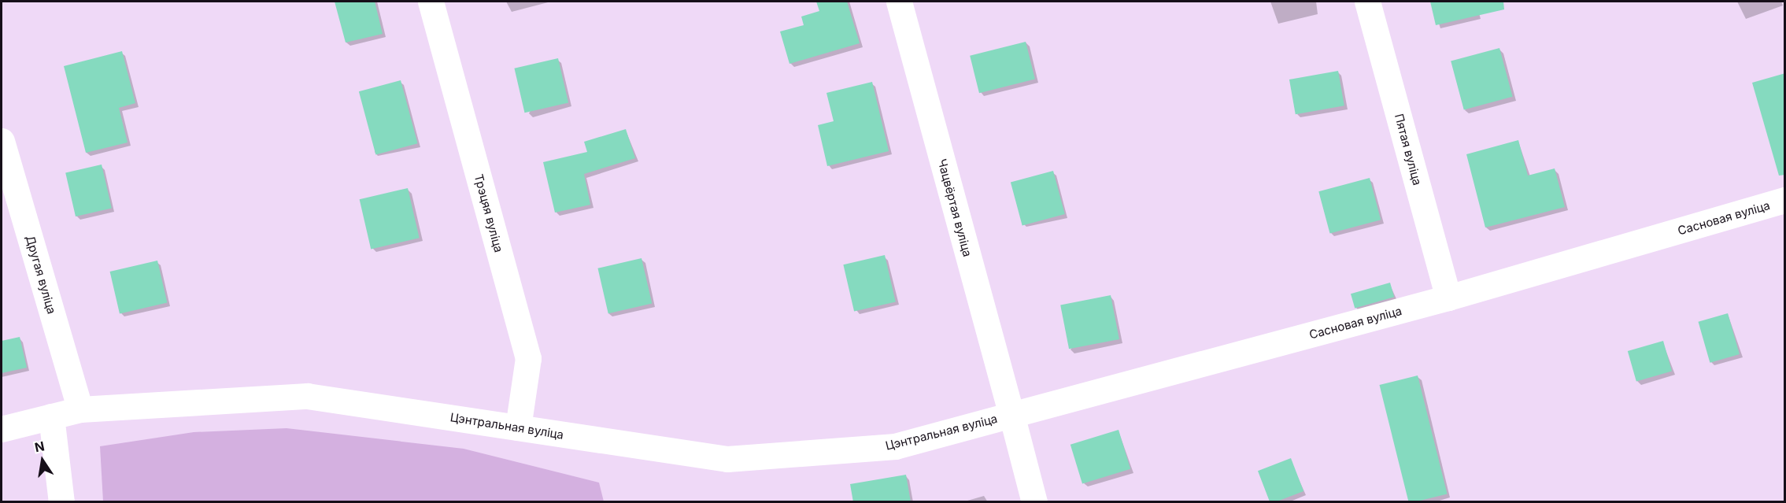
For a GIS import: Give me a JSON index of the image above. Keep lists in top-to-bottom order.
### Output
{
  "streets": {
    "street": [
      "Пятая вуліца",
      "Чацвёртая вуліца",
      "Трэцяя вуліца",
      "Сасновая вуліца",
      "Другая вуліца",
      "Цэнтральная вуліца"
    ]
  },
  "crossings": [
    ["Пятая вуліца", "Сасновая вуліца"],
    ["Чацвёртая вуліца", "Сасновая вуліца"],
    ["Чацвёртая вуліца", "Цэнтральная вуліца"],
    ["Трэцяя вуліца", "Цэнтральная вуліца"],
    ["Сасновая вуліца", "Цэнтральная вуліца"],
    ["Другая вуліца", "Цэнтральная вуліца"]
  ],
  "north": "top"
}
